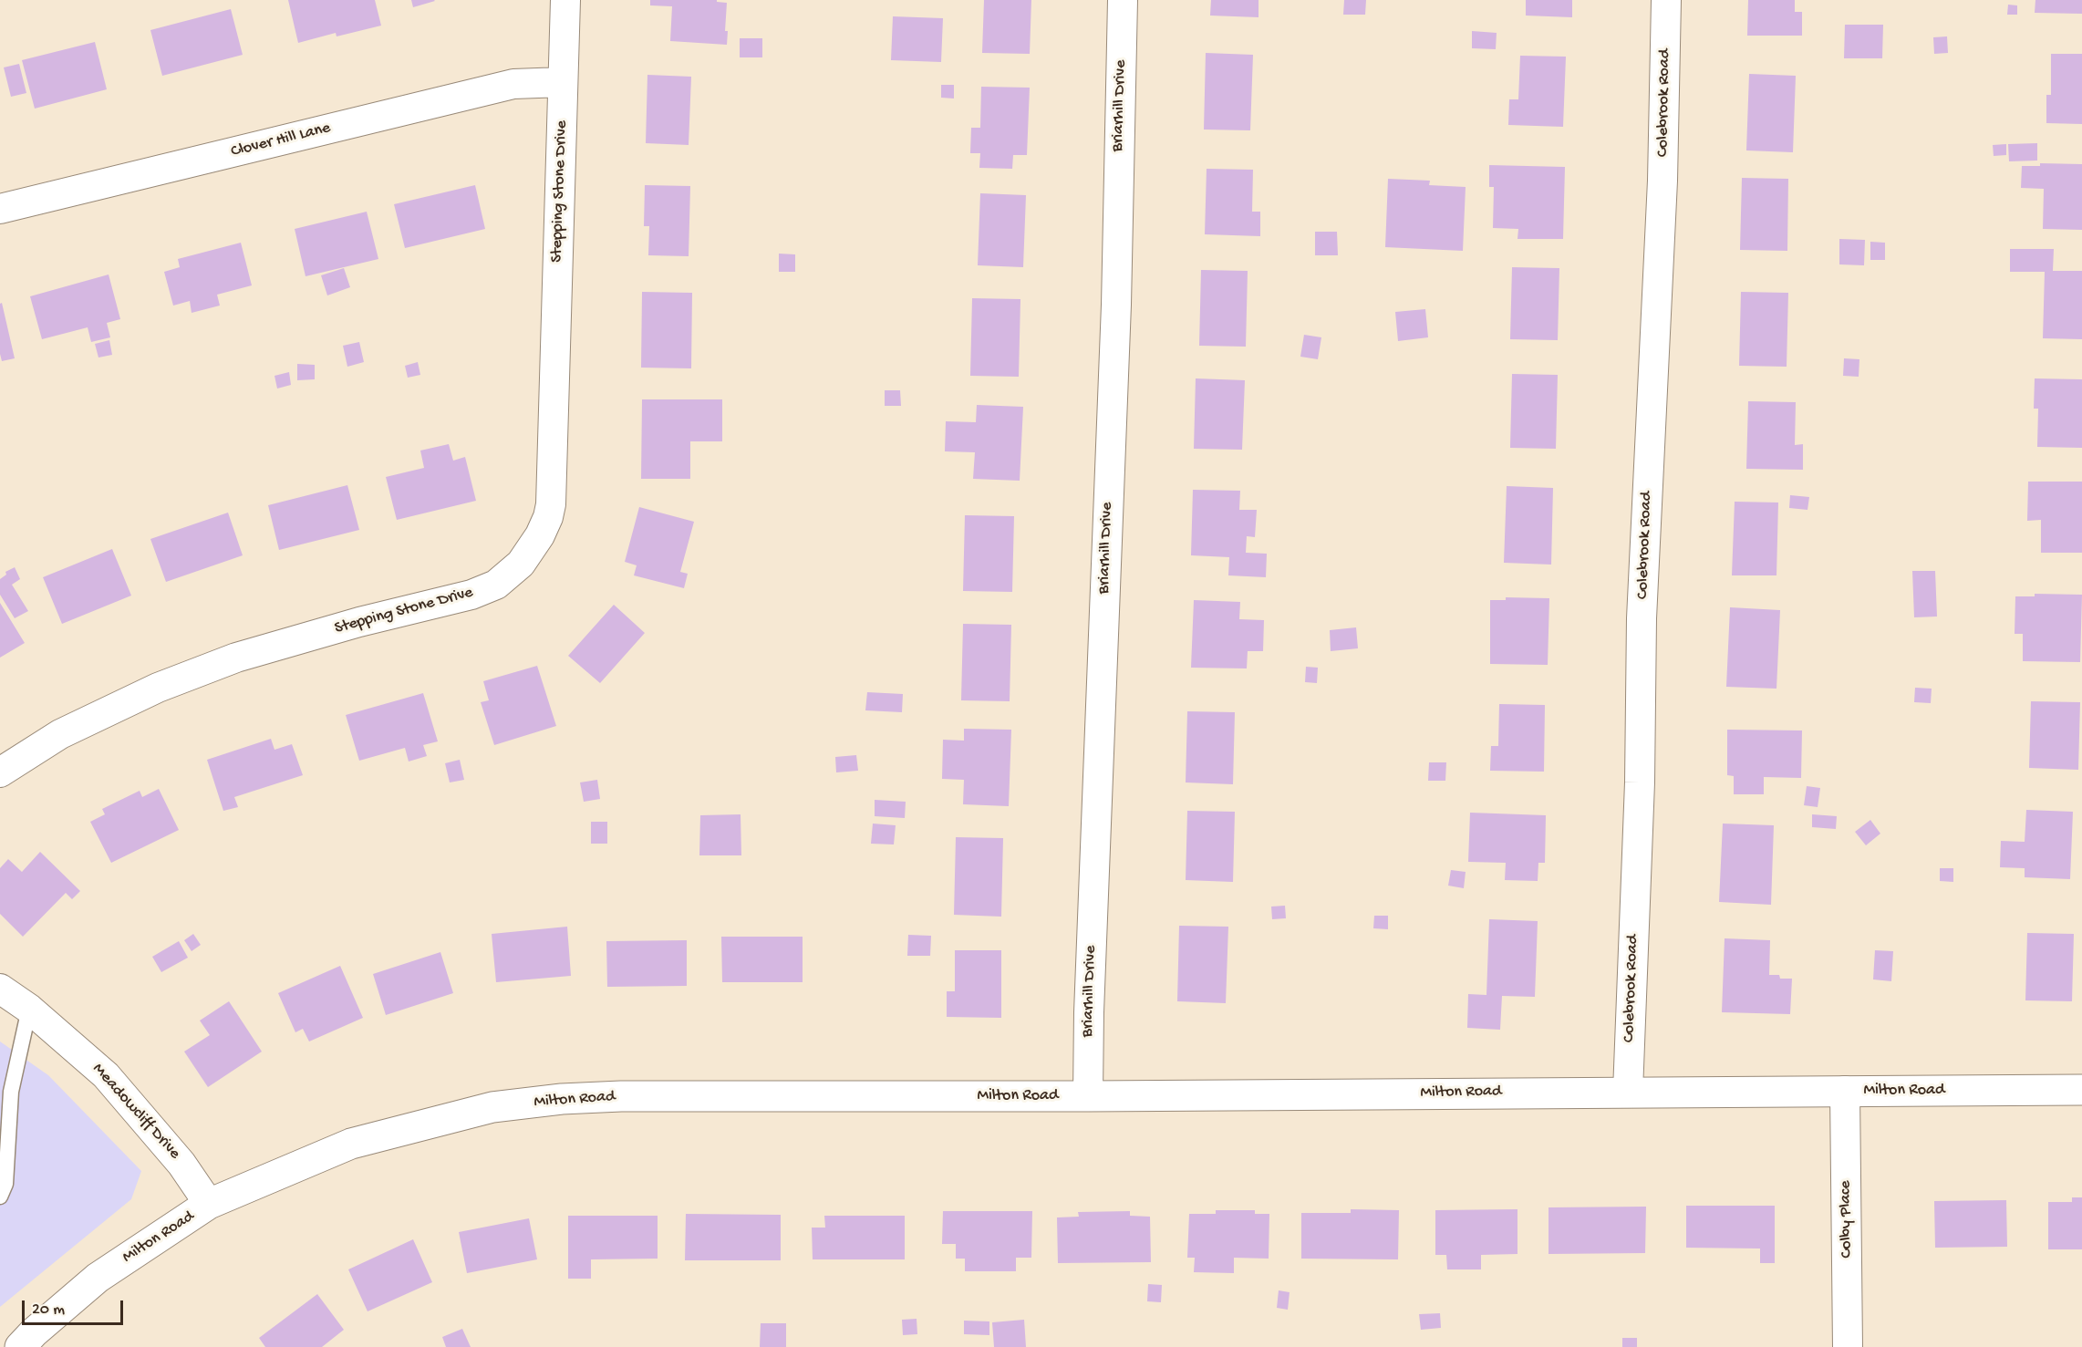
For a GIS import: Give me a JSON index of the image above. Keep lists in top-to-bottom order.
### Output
{
  "streets": {
    "street": [
      "Colebrook Road",
      "Briarhill Drive",
      "Clover Hill Lane",
      "Stepping Stone Drive",
      "Milton Road",
      "Meadowcliff Drive",
      "Colby Place"
    ]
  },
  "crossings": [
    ["Colebrook Road", "Milton Road"],
    ["Briarhill Drive", "Milton Road"],
    ["Clover Hill Lane", "Stepping Stone Drive"],
    ["Milton Road", "Meadowcliff Drive"],
    ["Milton Road", "Colby Place"]
  ],
  "scale_bar": "20 m"
}
